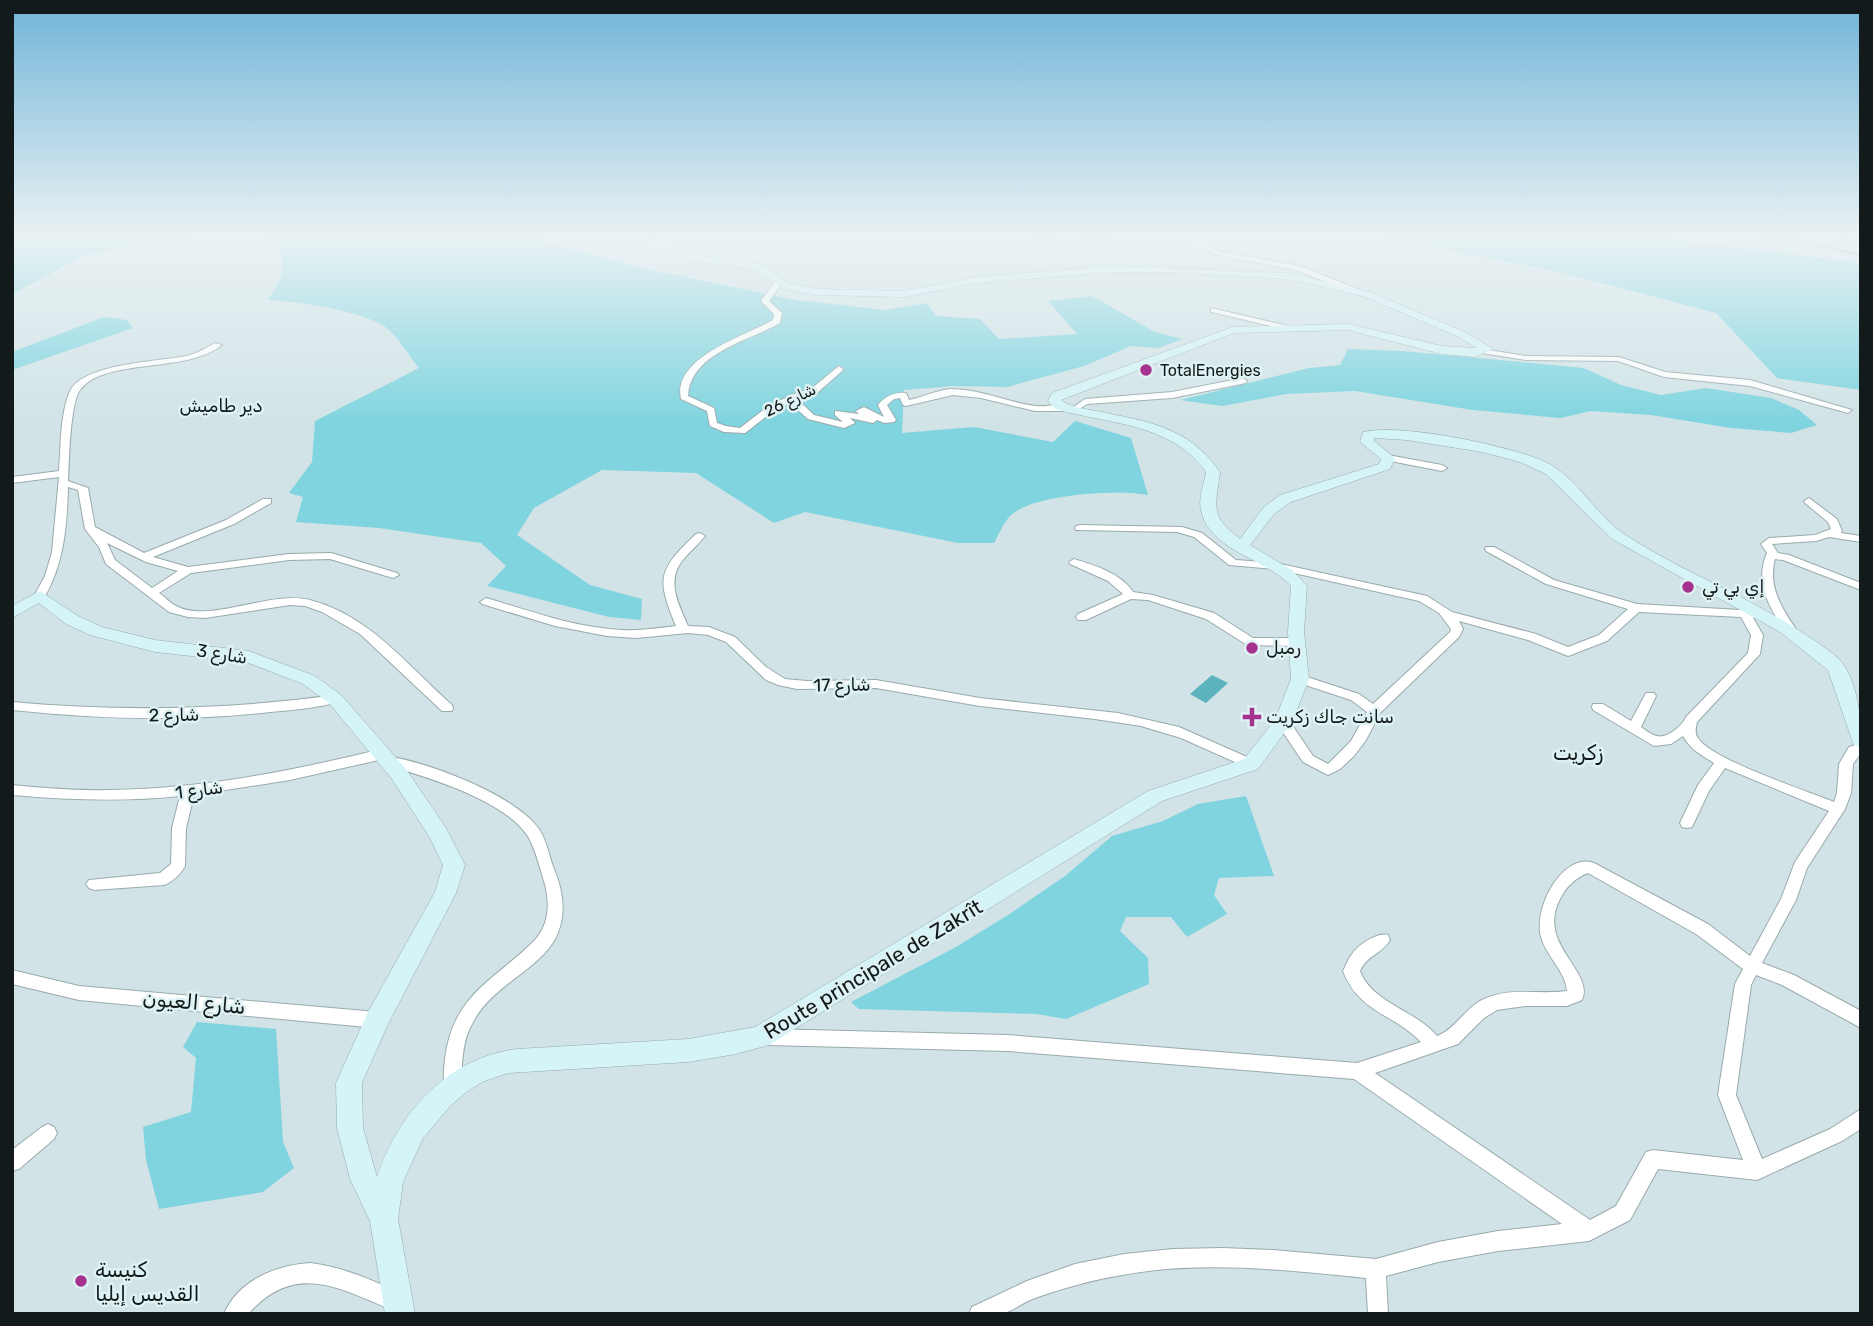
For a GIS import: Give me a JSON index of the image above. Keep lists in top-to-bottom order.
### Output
{
  "streets": {
    "street": [
      "شارع 26",
      "شارع 3",
      "شارع 17",
      "شارع 2",
      "شارع 1",
      "Route principale de Zakrît",
      "شارع العيون"
    ]
  },
  "crossings": [
    ["شارع 3", "شارع 2"],
    ["شارع 3", "شارع 1"],
    ["شارع 3", "شارع العيون"],
    ["شارع 17", "Route principale de Zakrît"]
  ],
  "districts": ["دير طاميش", "زكريت"],
  "places": {
    "other": [
      "TotalEnergies",
      "إي بي تي",
      "رمبل",
      "كنيسة القديس إيليا"
    ],
    "health": ["سانت جاك زكريت"]
  }
}
